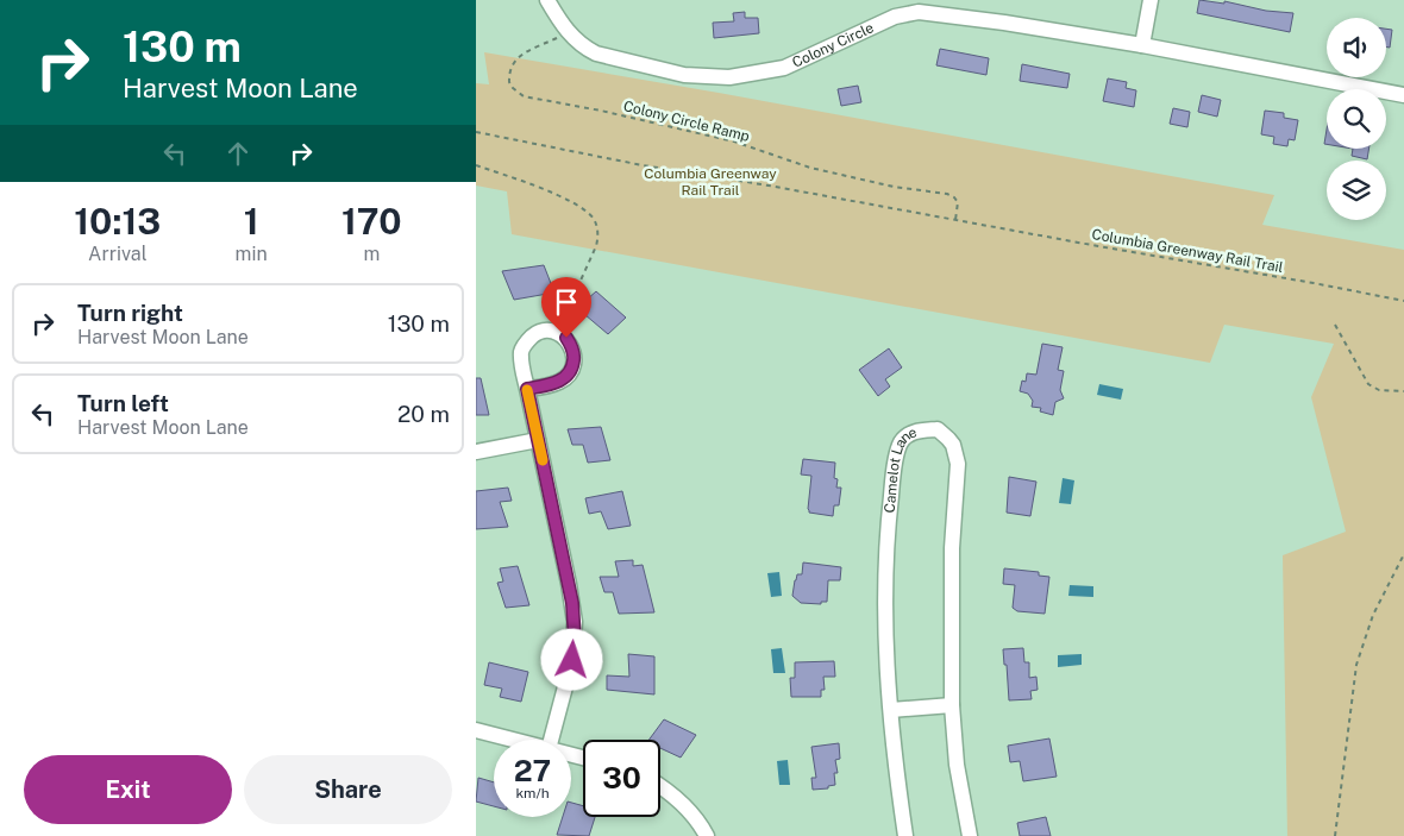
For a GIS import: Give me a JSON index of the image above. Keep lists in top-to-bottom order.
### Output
{
  "streets": {
    "street": ["Colony Circle", "Camelot Lane"],
    "path": ["Colony Circle Ramp", "Columbia Greenway Rail Trail"]
  },
  "crossings": [
    ["Colony Circle", "Colony Circle Ramp"],
    ["Colony Circle Ramp", "Columbia Greenway Rail Trail"]
  ],
  "parks": ["Columbia Greenway Rail Trail"],
  "page": {
    "turn": ["130 m", "Harvest Moon Lane"],
    "eta": [
      "10:13",
      "Arrival",
      "1",
      "min",
      "170",
      "m"
    ],
    "list": [
      {
        "name": "Turn right",
        "note": "Harvest Moon Lane",
        "value": "130 m"
      },
      {
        "name": "Turn left",
        "note": "Harvest Moon Lane",
        "value": "20 m"
      }
    ],
    "speed": "27 km/h",
    "limit": "30",
    "buttons": ["Exit", "Share"]
  }
}
